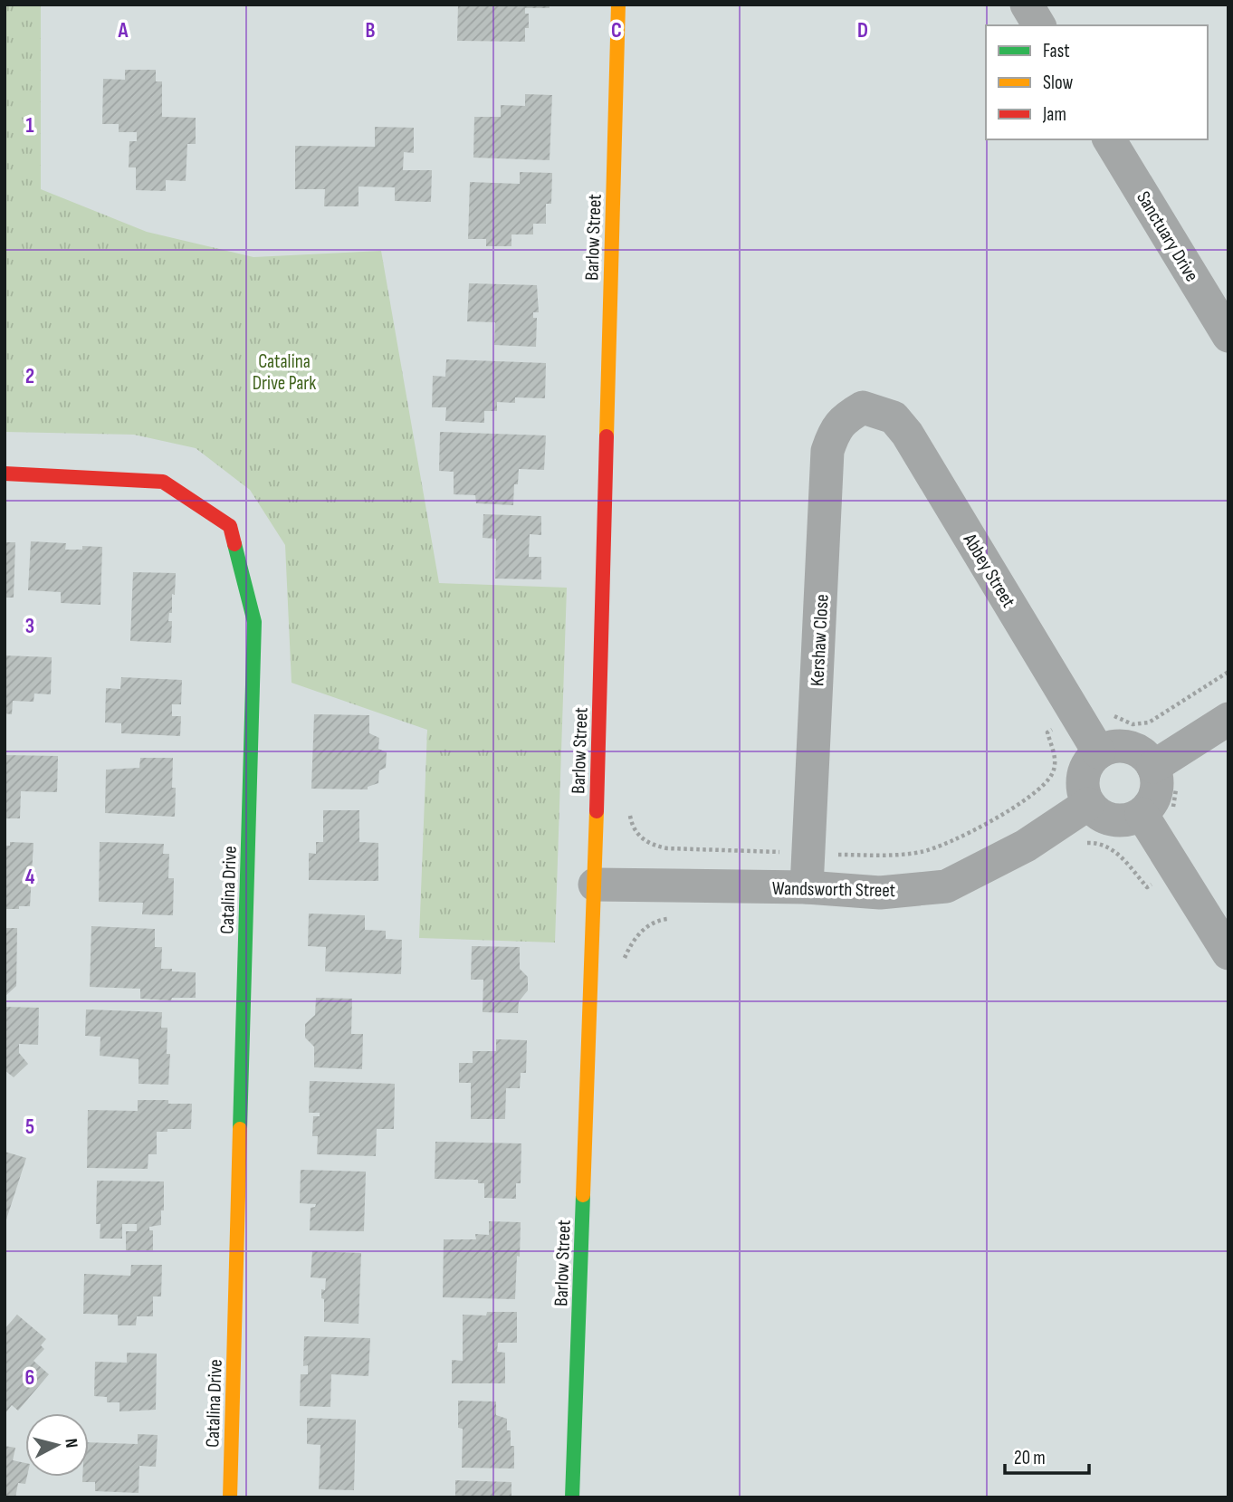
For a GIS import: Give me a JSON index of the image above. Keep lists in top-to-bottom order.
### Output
{
  "streets": {
    "street": [
      "Sanctuary Drive",
      "Barlow Street",
      "Abbey Street",
      "Kershaw Close",
      "Wandsworth Street",
      "Catalina Drive"
    ]
  },
  "crossings": [
    ["Barlow Street", "Wandsworth Street"],
    ["Abbey Street", "Kershaw Close"],
    ["Abbey Street", "Wandsworth Street"],
    ["Kershaw Close", "Wandsworth Street"]
  ],
  "parks": ["Catalina Drive Park"],
  "legend": ["Fast", "Slow", "Jam"],
  "scale_bar": "20 m",
  "north": "right",
  "grid": {
    "columns": [
      "A",
      "B",
      "C",
      "D"
    ],
    "rows": [
      "1",
      "2",
      "3",
      "4",
      "5",
      "6"
    ]
  }
}
